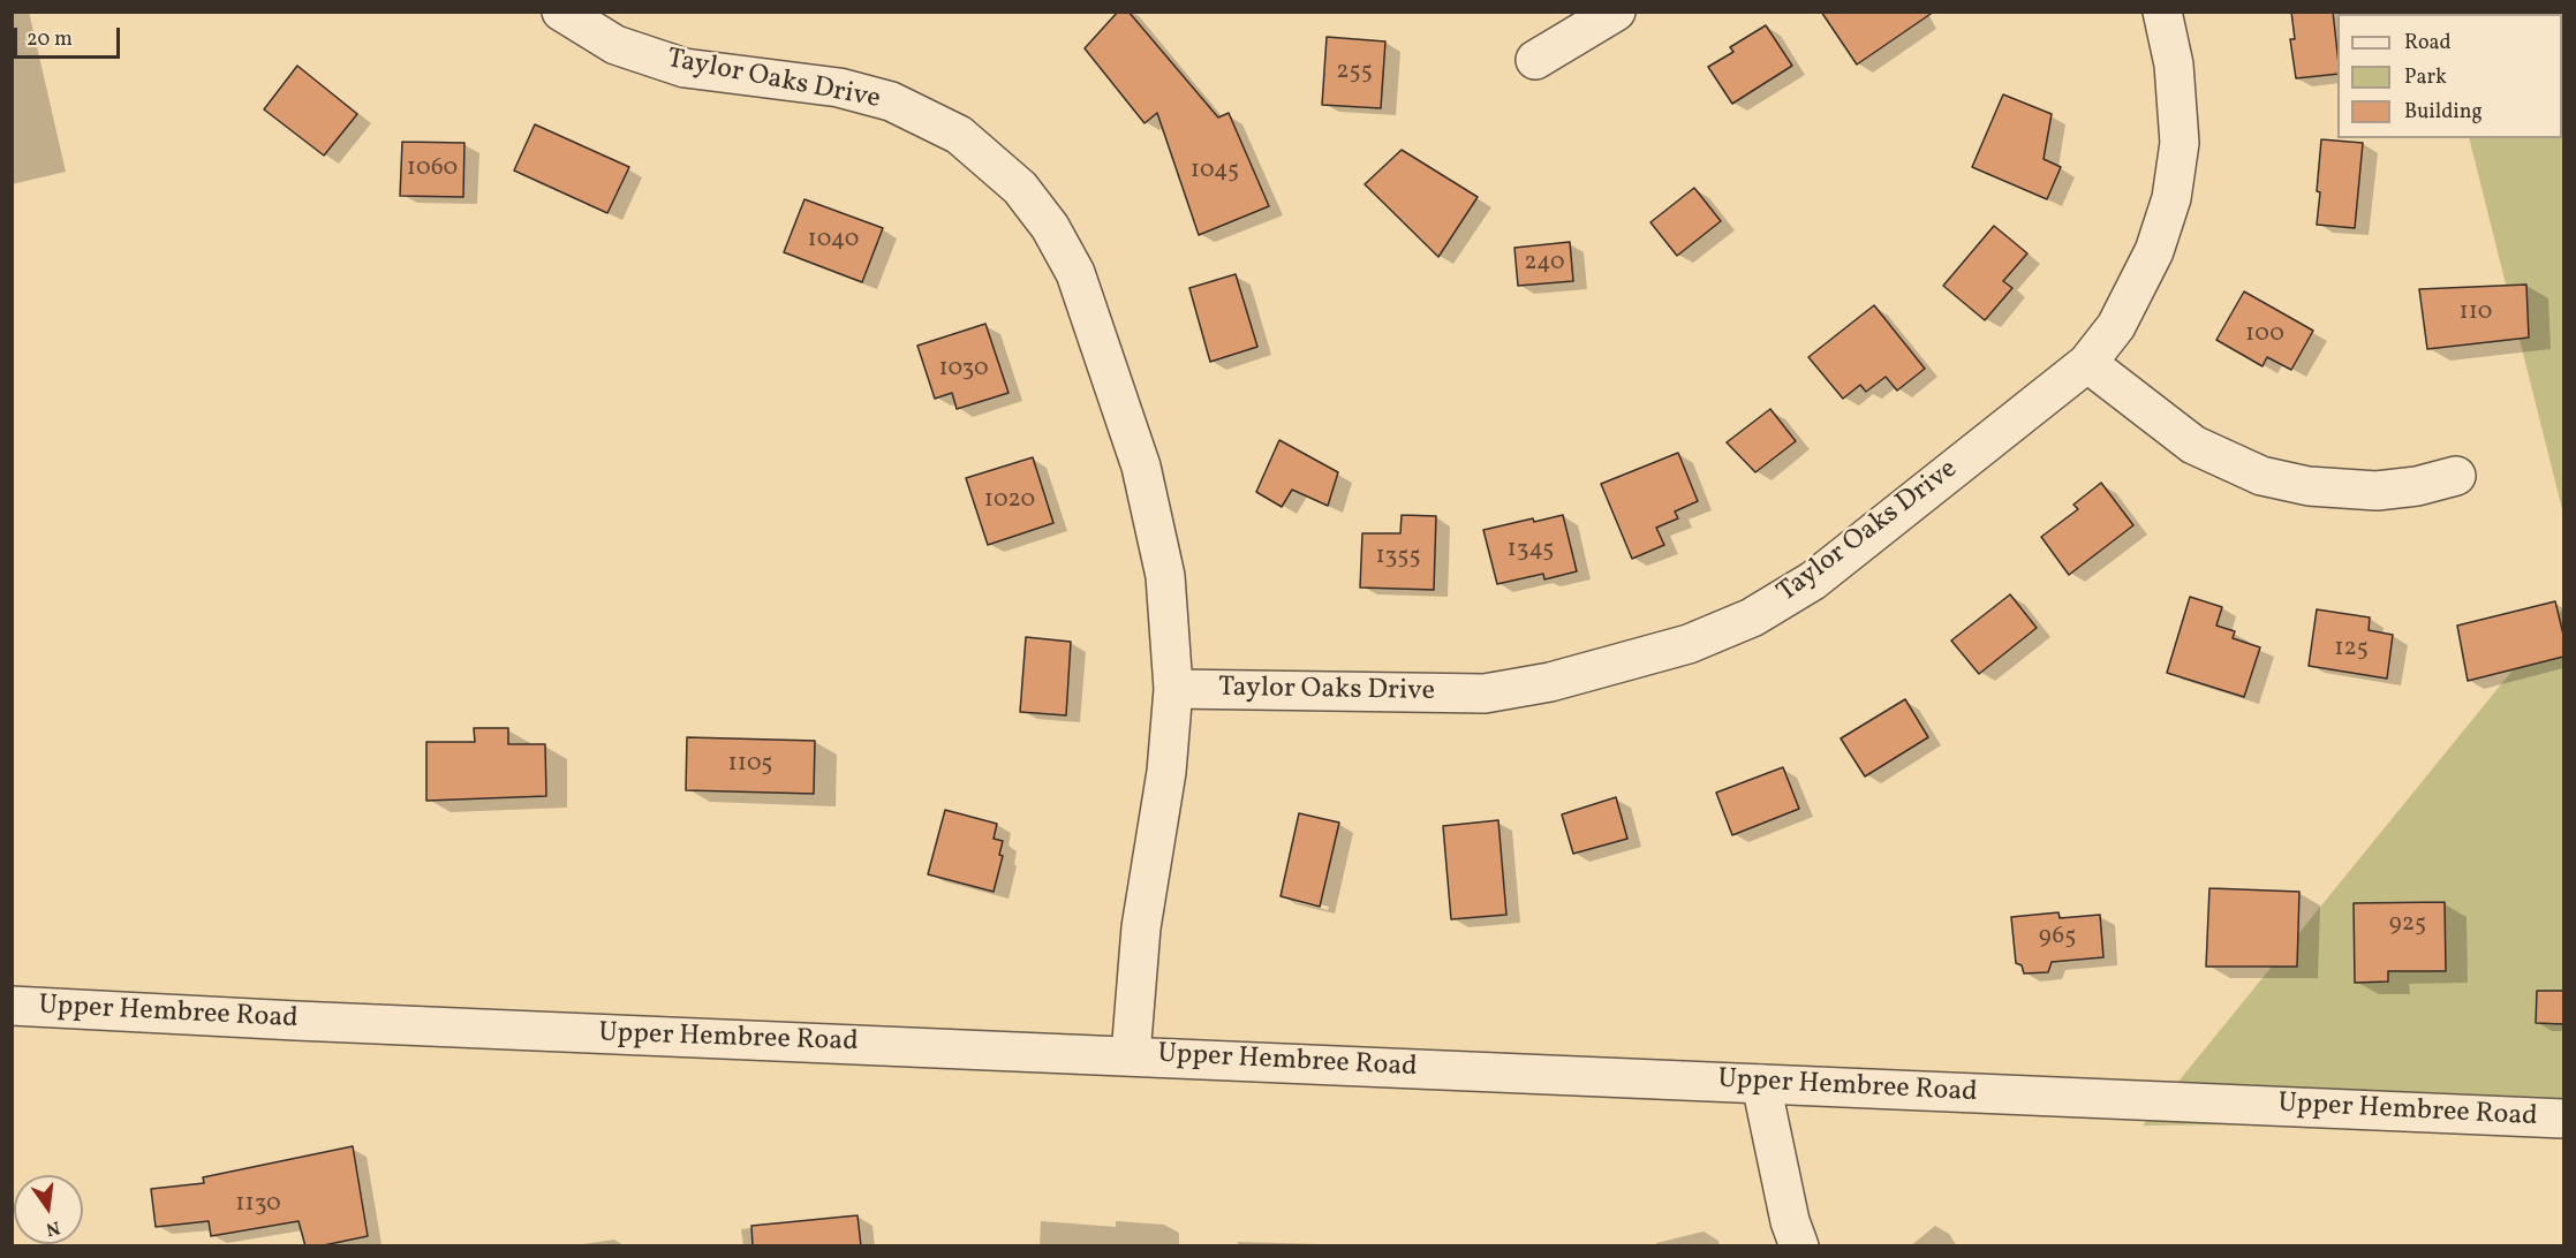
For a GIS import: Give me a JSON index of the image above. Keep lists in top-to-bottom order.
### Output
{
  "streets": {
    "street": ["Taylor Oaks Drive", "Upper Hembree Road"]
  },
  "crossings": [
    ["Taylor Oaks Drive", "Upper Hembree Road"]
  ],
  "house_numbers": [
    "255",
    "1060",
    "1045",
    "1040",
    "240",
    "110",
    "100",
    "1030",
    "1020",
    "1345",
    "1355",
    "125",
    "1105",
    "925",
    "965",
    "1130"
  ],
  "legend": ["Road", "Park", "Building"],
  "scale_bar": "20 m",
  "north": "bottom"
}
